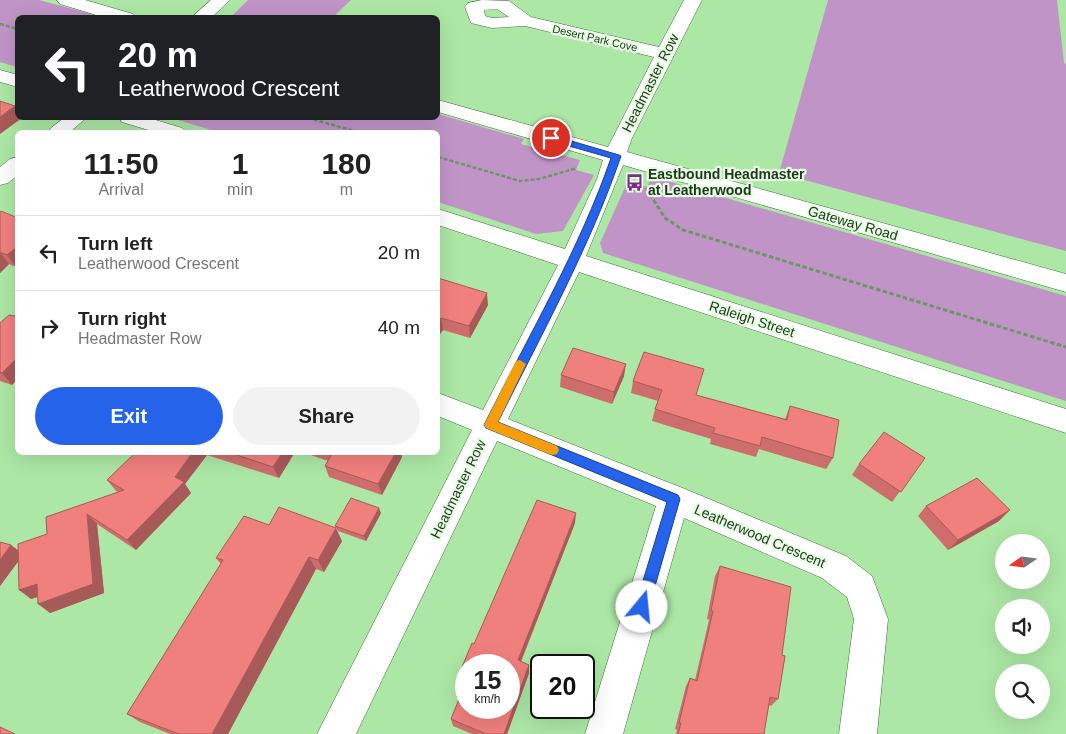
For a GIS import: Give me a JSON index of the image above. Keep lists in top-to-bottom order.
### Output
{
  "streets": {
    "street": [
      "Desert Park Cove",
      "Headmaster Row",
      "Gateway Road",
      "Raleigh Street",
      "Leatherwood Crescent"
    ]
  },
  "crossings": [
    ["Desert Park Cove", "Headmaster Row"],
    ["Headmaster Row", "Gateway Road"],
    ["Headmaster Row", "Raleigh Street"],
    ["Headmaster Row", "Leatherwood Crescent"]
  ],
  "places": {
    "bus stop": ["Eastbound Headmaster at Leatherwood"]
  },
  "north": "left",
  "page": {
    "turn": ["20 m", "Leatherwood Crescent"],
    "eta": [
      "11:50",
      "Arrival",
      "1",
      "min",
      "180",
      "m"
    ],
    "list": [
      {
        "name": "Turn left",
        "note": "Leatherwood Crescent",
        "value": "20 m"
      },
      {
        "name": "Turn right",
        "note": "Headmaster Row",
        "value": "40 m"
      }
    ],
    "buttons": ["Exit", "Share"],
    "speed": "15 km/h",
    "limit": "20"
  }
}
